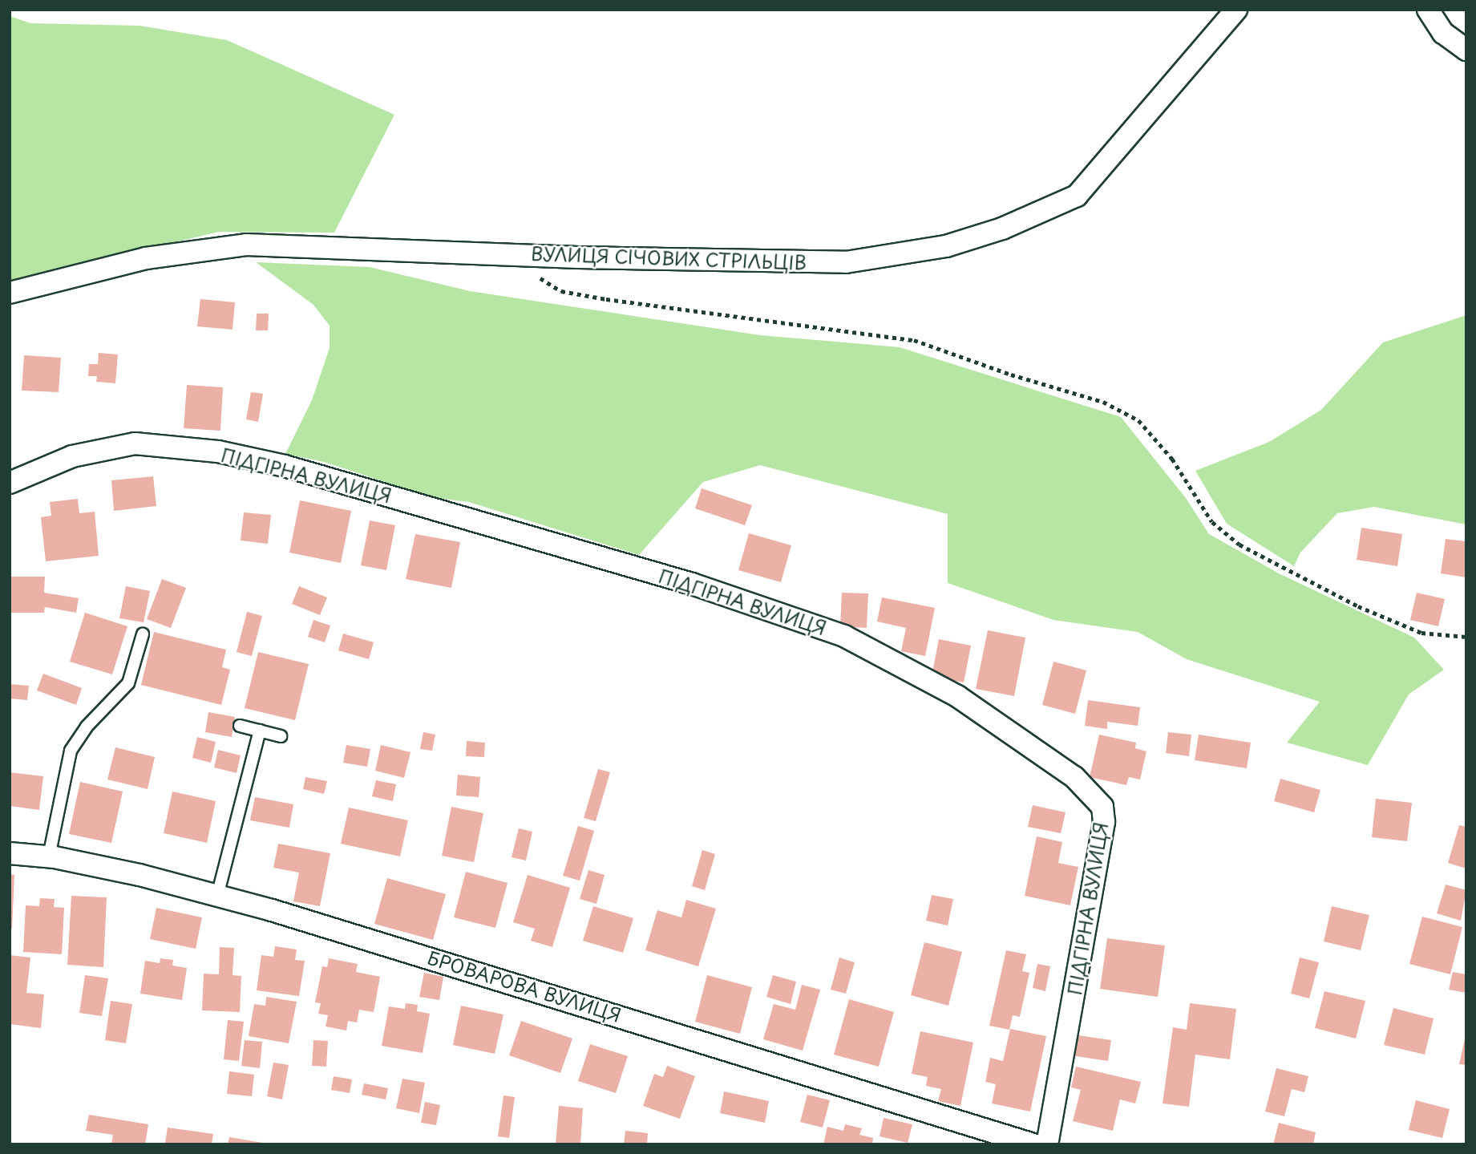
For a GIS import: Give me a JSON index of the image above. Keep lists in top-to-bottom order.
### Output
{
  "streets": {
    "street": ["ВУЛИЦЯ СІЧОВИХ СТРІЛЬЦІВ", "ПІДГІРНА ВУЛИЦЯ", "БРОВАРОВА ВУЛИЦЯ"]
  }
}
